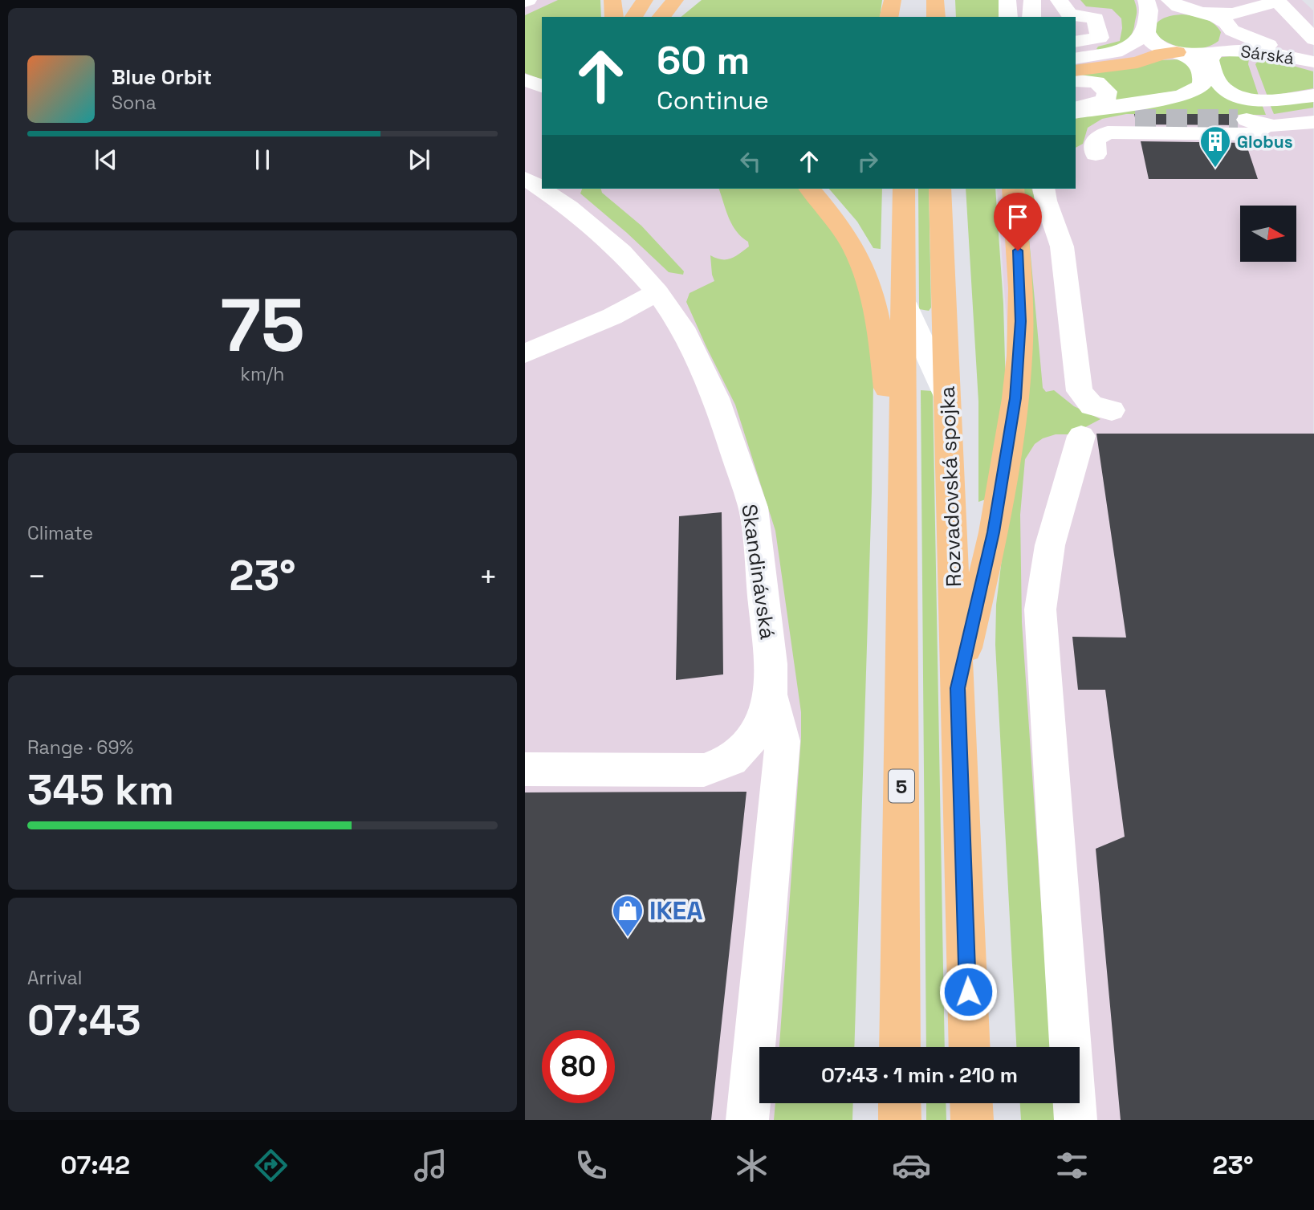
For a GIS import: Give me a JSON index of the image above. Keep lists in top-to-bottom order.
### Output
{
  "streets": {
    "highway": ["Rozvadovská spojka", "5"],
    "street": ["Sárská", "Skandinávská"]
  },
  "crossings": [
    ["Rozvadovská spojka", "5"]
  ],
  "places": {
    "building": ["Globus"],
    "shop": ["IKEA"]
  },
  "north": "right",
  "page": {
    "turn": ["60 m", "Continue"],
    "song": ["Blue Orbit", "Sona"],
    "tile": [
      ["75", "km/h"],
      "Climate",
      ["Range · 69%", "345 km"],
      ["Arrival", "07:43"]
    ],
    "heat": ["−", "23°", "+"],
    "limit": "80",
    "trip": "07:43 · 1 min · 210 m",
    "tabs": ["07:42", "23°"]
  }
}
